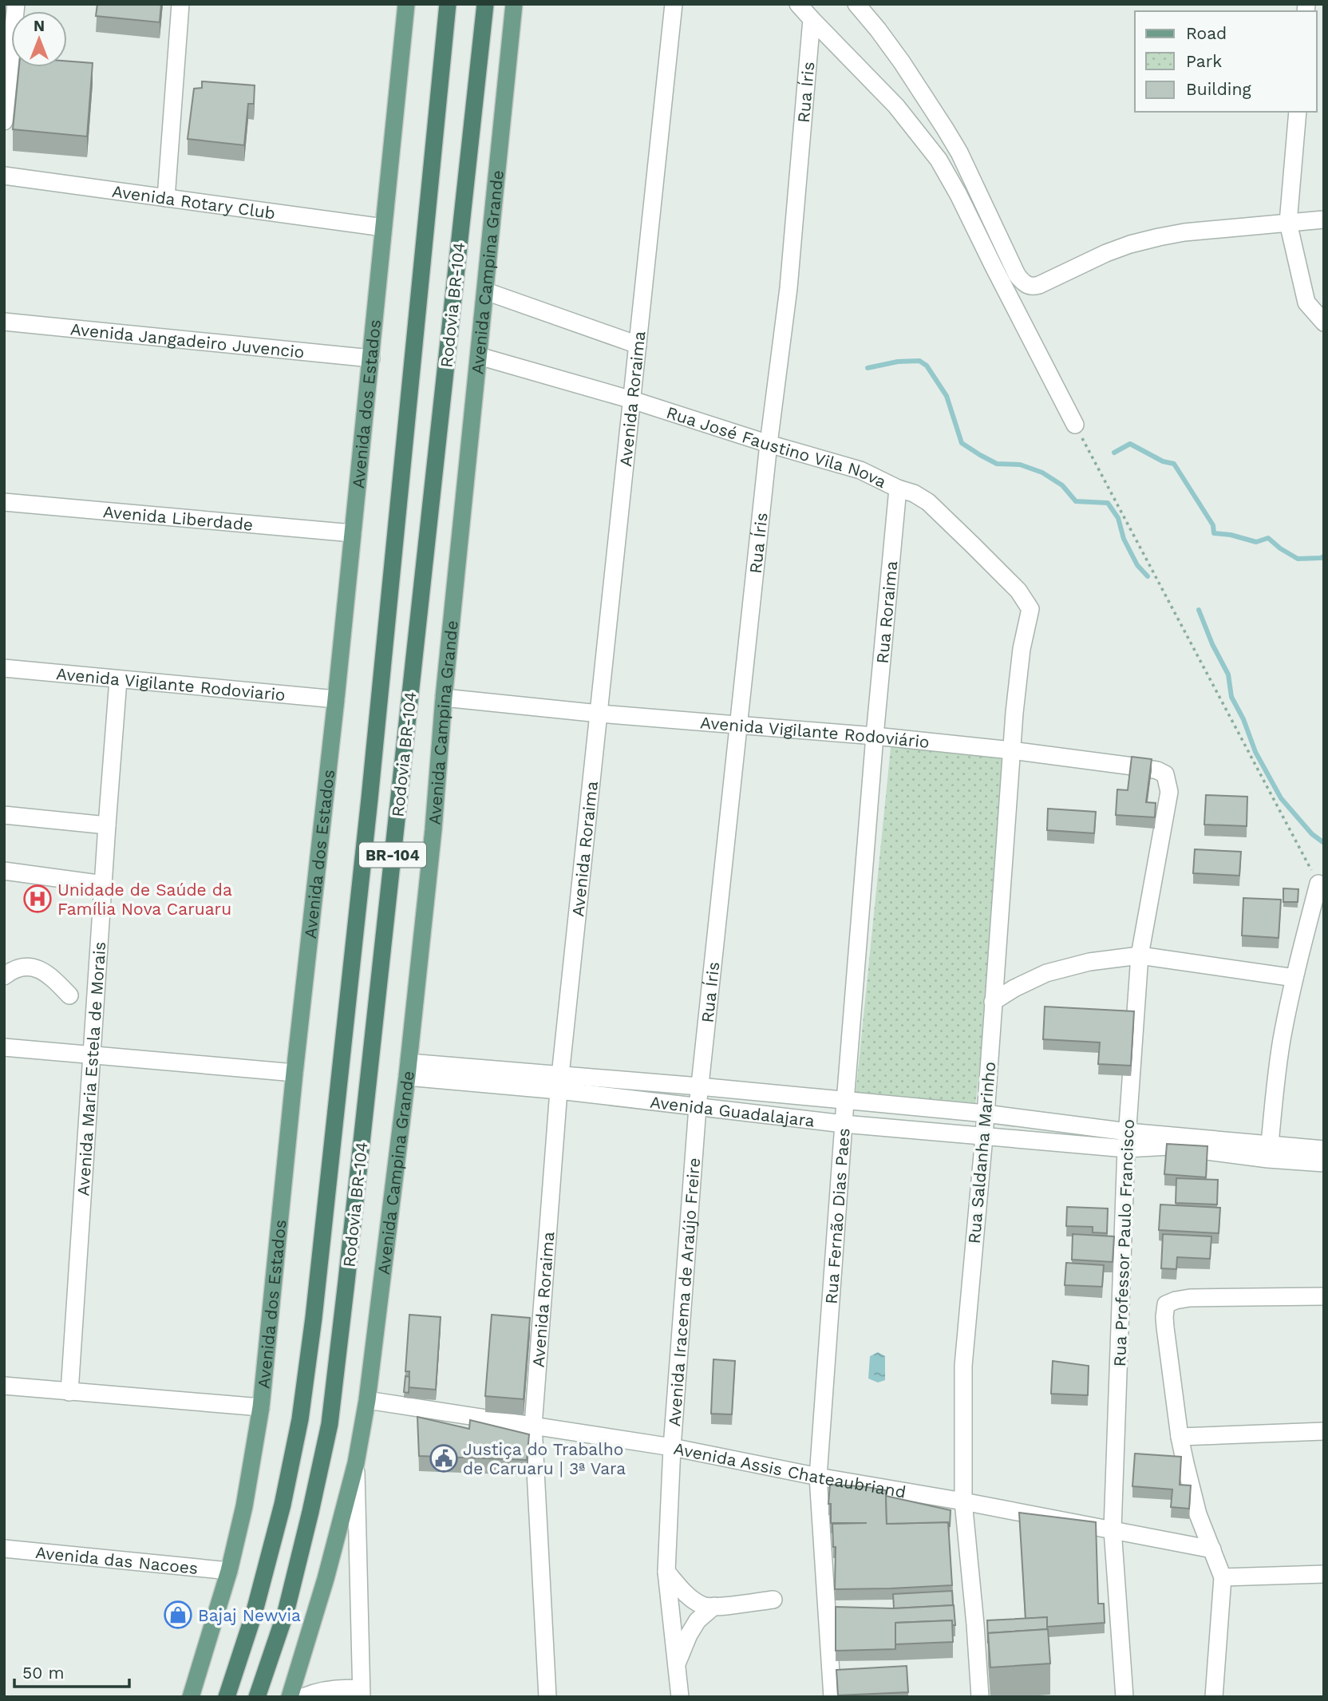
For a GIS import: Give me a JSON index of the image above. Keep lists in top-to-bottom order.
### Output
{
  "streets": {
    "highway": ["Rodovia BR-104", "BR-104"],
    "main road": ["Avenida Campina Grande", "Avenida dos Estados"],
    "street": [
      "Rua Íris",
      "Avenida Rotary Club",
      "Avenida Jangadeiro Juvencio",
      "Avenida Roraima",
      "Rua José Faustino Vila Nova",
      "Avenida Liberdade",
      "Rua Roraima",
      "Avenida Vigilante Rodoviario",
      "Avenida Vigilante Rodoviário",
      "Avenida Maria Estela de Morais",
      "Avenida Guadalajara",
      "Rua Saldanha Marinho",
      "Rua Fernão Dias Paes",
      "Rua Professor Paulo Francisco",
      "Avenida Iracema de Araújo Freire",
      "Avenida Assis Chateaubriand",
      "Avenida das Nacoes"
    ]
  },
  "crossings": [
    ["Rua Íris", "Rua José Faustino Vila Nova"],
    ["Rua Íris", "Avenida Vigilante Rodoviário"],
    ["Rua Íris", "Avenida Iracema de Araújo Freire"],
    ["Avenida Rotary Club", "Avenida dos Estados"],
    ["Avenida Campina Grande", "Rua José Faustino Vila Nova"],
    ["Avenida Campina Grande", "Avenida Vigilante Rodoviário"],
    ["Avenida Campina Grande", "Avenida Guadalajara"],
    ["Avenida Campina Grande", "Avenida Assis Chateaubriand"],
    ["Avenida Jangadeiro Juvencio", "Avenida dos Estados"],
    ["Avenida Roraima", "Rua José Faustino Vila Nova"],
    ["Avenida Roraima", "Avenida Vigilante Rodoviário"],
    ["Avenida Roraima", "Avenida Guadalajara"],
    ["Avenida Roraima", "Avenida Assis Chateaubriand"],
    ["Avenida dos Estados", "Avenida Liberdade"],
    ["Avenida dos Estados", "Avenida Vigilante Rodoviario"],
    ["Avenida dos Estados", "Avenida das Nacoes"],
    ["Rua José Faustino Vila Nova", "Rua Roraima"],
    ["Rua José Faustino Vila Nova", "Rua Saldanha Marinho"],
    ["Rua Roraima", "Avenida Vigilante Rodoviário"],
    ["Rua Roraima", "Rua Fernão Dias Paes"],
    ["Avenida Vigilante Rodoviario", "Avenida Maria Estela de Morais"],
    ["Avenida Vigilante Rodoviário", "Rua Saldanha Marinho"],
    ["Avenida Vigilante Rodoviário", "Rua Fernão Dias Paes"],
    ["Avenida Vigilante Rodoviário", "Rua Professor Paulo Francisco"],
    ["Avenida Guadalajara", "Rua Saldanha Marinho"],
    ["Avenida Guadalajara", "Rua Fernão Dias Paes"],
    ["Avenida Guadalajara", "Rua Professor Paulo Francisco"],
    ["Avenida Guadalajara", "Avenida Iracema de Araújo Freire"],
    ["Rua Saldanha Marinho", "Avenida Assis Chateaubriand"],
    ["Rua Fernão Dias Paes", "Avenida Assis Chateaubriand"],
    ["Rua Professor Paulo Francisco", "Avenida Assis Chateaubriand"],
    ["Avenida Iracema de Araújo Freire", "Avenida Assis Chateaubriand"]
  ],
  "places": {
    "hospital": ["Unidade de Saúde da Família Nova Caruaru"],
    "public building": ["Justiça do Trabalho de Caruaru | 3ª Vara"],
    "shop": ["Bajaj Newvia"]
  },
  "legend": ["Road", "Park", "Building"],
  "scale_bar": "50 m",
  "north": "top"
}
